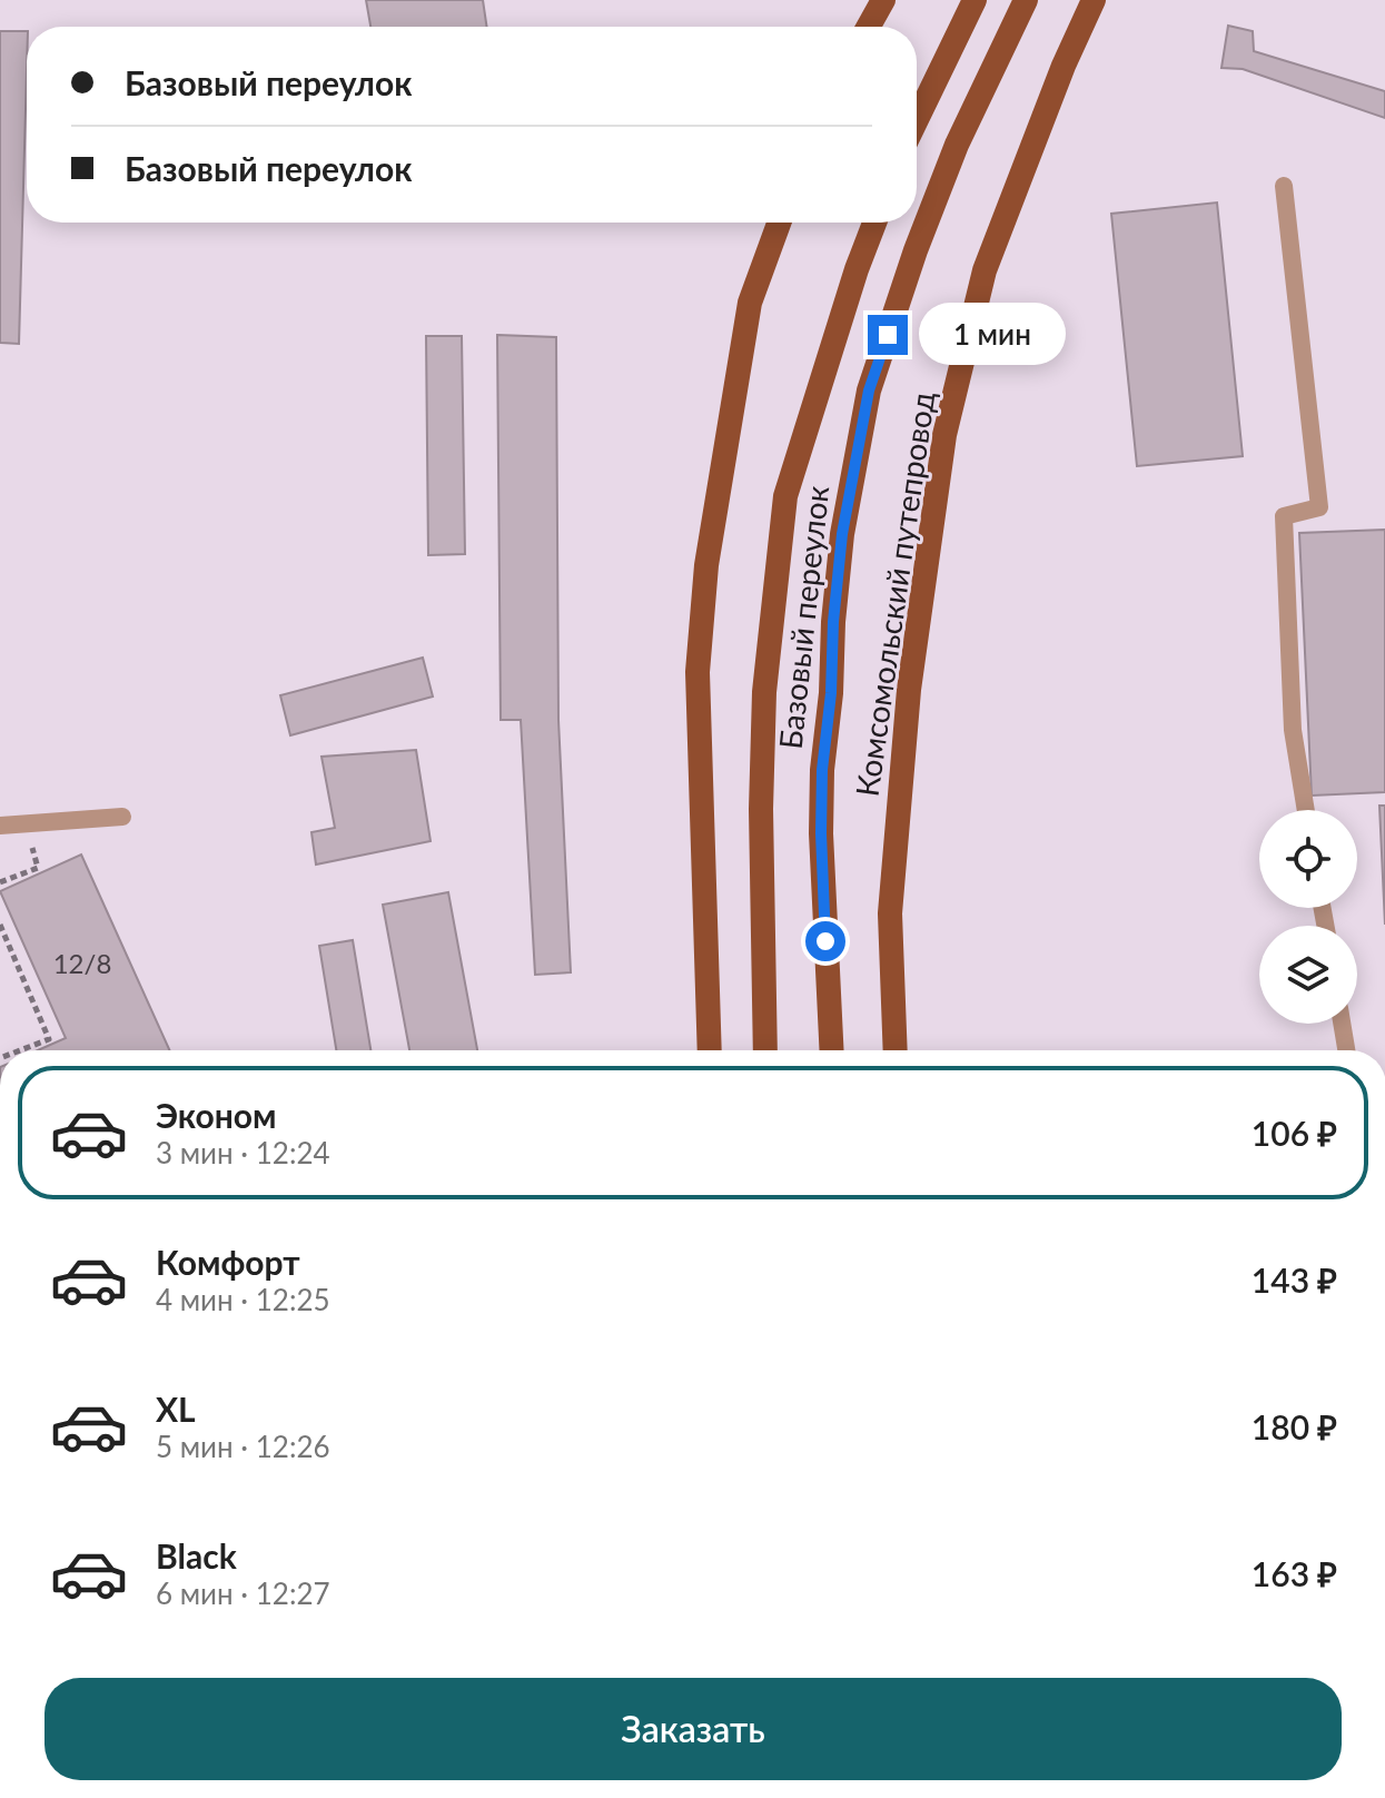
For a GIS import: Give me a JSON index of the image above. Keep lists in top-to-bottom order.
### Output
{
  "streets": {
    "main road": ["Комсомольский путепровод", "Базовый переулок"]
  },
  "house_numbers": ["12/8"],
  "page": {
    "banner": ["Базовый переулок", "Базовый переулок"],
    "bubble": "1 мин",
    "list": [
      {
        "name": "Эконом",
        "note": "3 мин · 12:24",
        "value": "106 ₽"
      },
      {
        "name": "Комфорт",
        "note": "4 мин · 12:25",
        "value": "143 ₽"
      },
      {
        "name": "XL",
        "note": "5 мин · 12:26",
        "value": "180 ₽"
      },
      {
        "name": "Black",
        "note": "6 мин · 12:27",
        "value": "163 ₽"
      }
    ],
    "buttons": "Заказать"
  }
}
